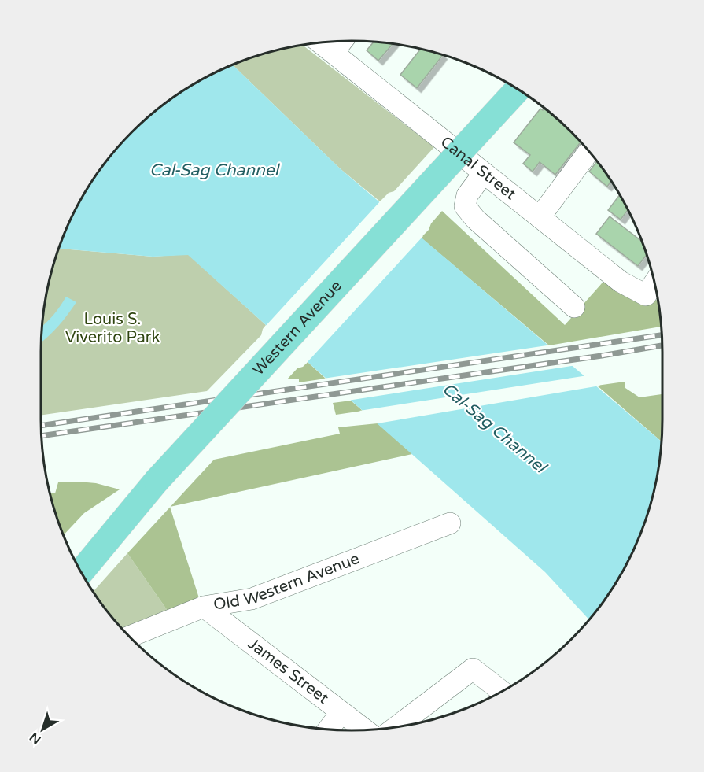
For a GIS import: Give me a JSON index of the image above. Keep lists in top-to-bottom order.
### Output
{
  "streets": {
    "main road": ["Western Avenue"],
    "street": ["Canal Street", "Old Western Avenue", "James Street"]
  },
  "crossings": [
    ["Old Western Avenue", "James Street"]
  ],
  "water": ["Cal-Sag Channel"],
  "parks": ["Louis S. Viverito Park"],
  "north": "bottom left"
}
